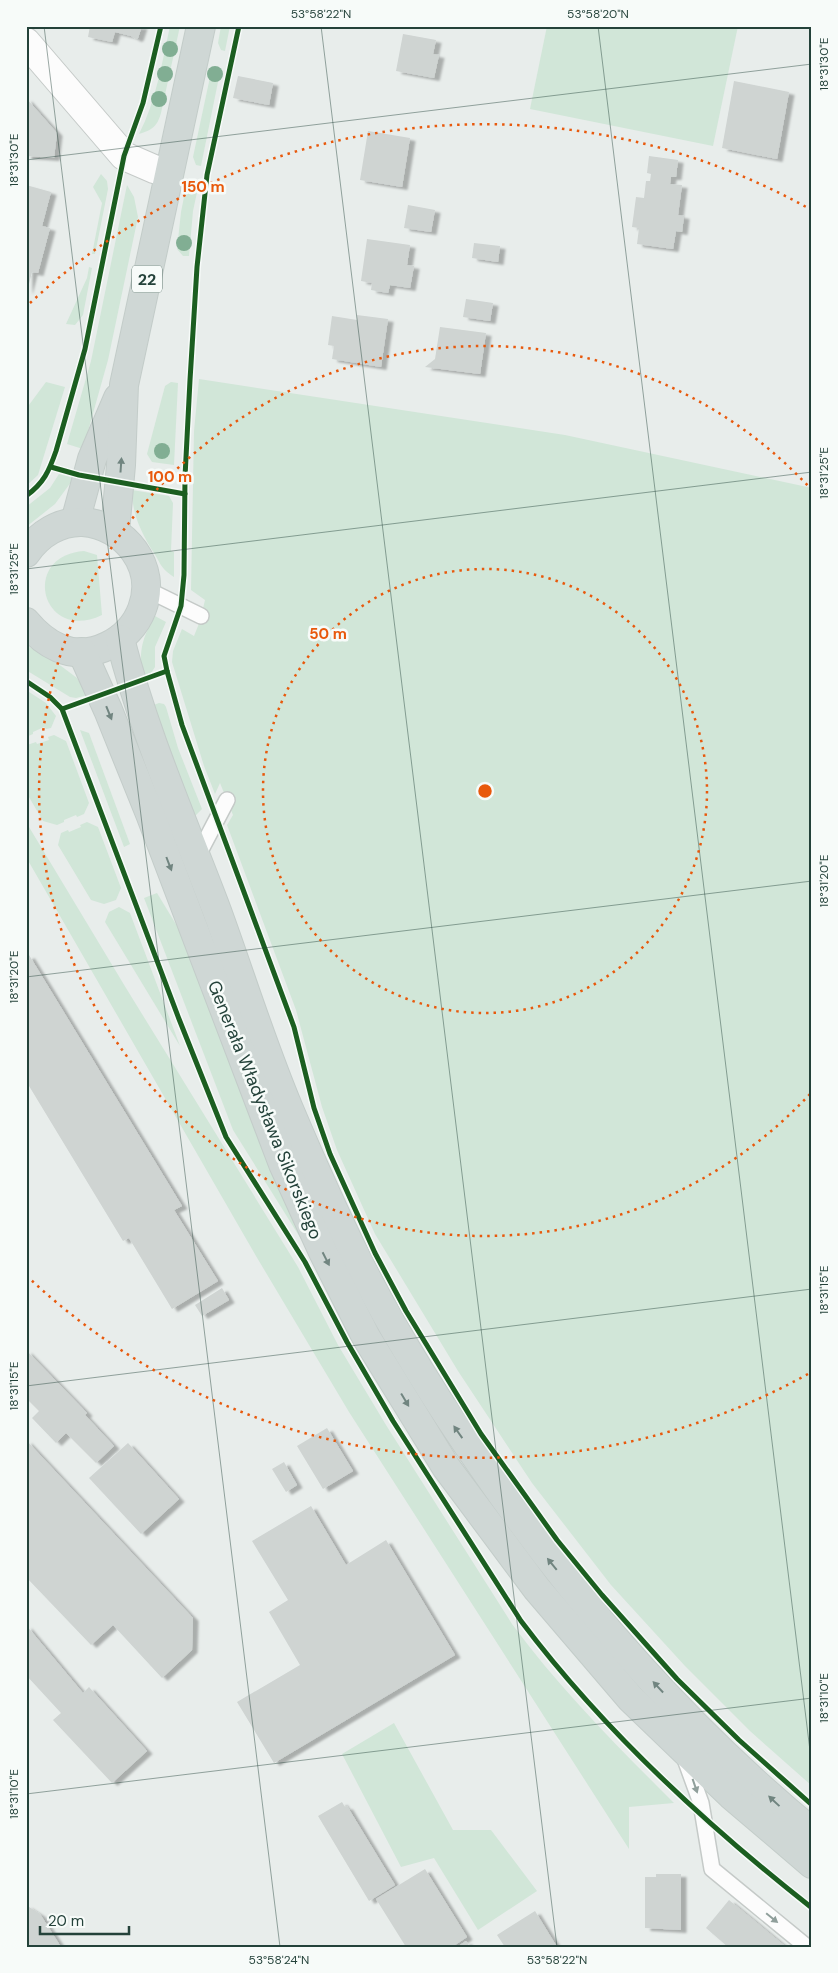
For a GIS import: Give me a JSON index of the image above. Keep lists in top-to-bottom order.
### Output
{
  "streets": {
    "main road": ["22", "Generała Władysława Sikorskiego"]
  },
  "scale_bar": "20 m",
  "coordinates": [
    "53°58'22\"N",
    "53°58'20\"N",
    "18°31'30\"E",
    "18°31'25\"E",
    "18°31'20\"E",
    "18°31'15\"E",
    "18°31'10\"E",
    "53°58'24\"N"
  ],
  "rings": ["150 m", "100 m", "50 m"]
}
